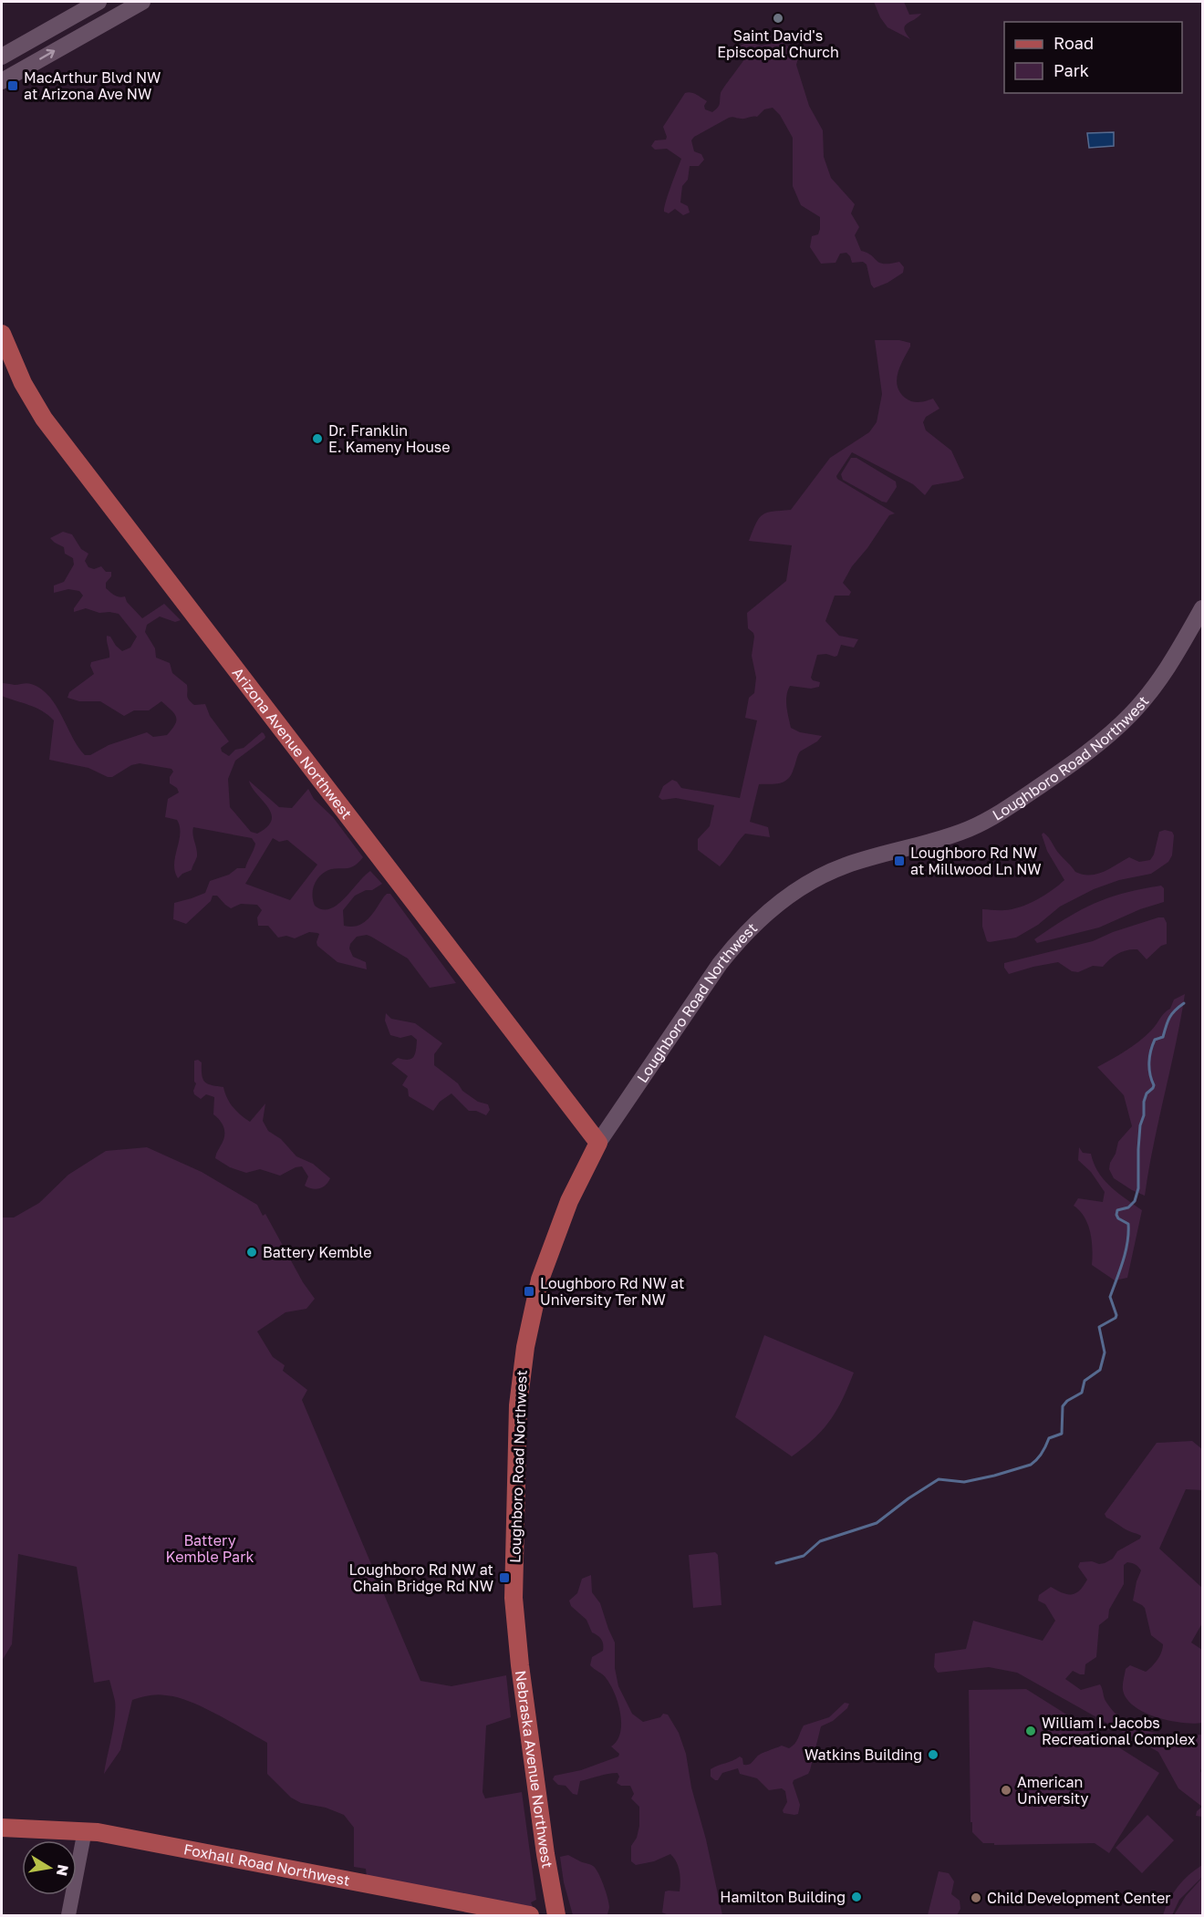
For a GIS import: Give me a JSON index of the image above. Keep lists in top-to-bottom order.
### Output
{
  "streets": {
    "main road": [
      "Arizona Avenue Northwest",
      "Loughboro Road Northwest",
      "Nebraska Avenue Northwest",
      "Foxhall Road Northwest"
    ]
  },
  "crossings": [
    ["Arizona Avenue Northwest", "Loughboro Road Northwest"],
    ["Loughboro Road Northwest", "Nebraska Avenue Northwest"]
  ],
  "parks": ["Battery Kemble Park"],
  "places": {
    "other": [
      "Saint David's Episcopal Church",
      "Dr. Franklin E. Kameny House",
      "Battery Kemble",
      "William I. Jacobs Recreational Complex",
      "Watkins Building",
      "American University",
      "Hamilton Building",
      "Child Development Center"
    ],
    "transit": [
      "MacArthur Blvd NW at Arizona Ave NW",
      "Loughboro Rd NW at Millwood Ln NW",
      "Loughboro Rd NW at University Ter NW",
      "Loughboro Rd NW at Chain Bridge Rd NW"
    ]
  },
  "legend": ["Road", "Park"],
  "north": "right"
}
